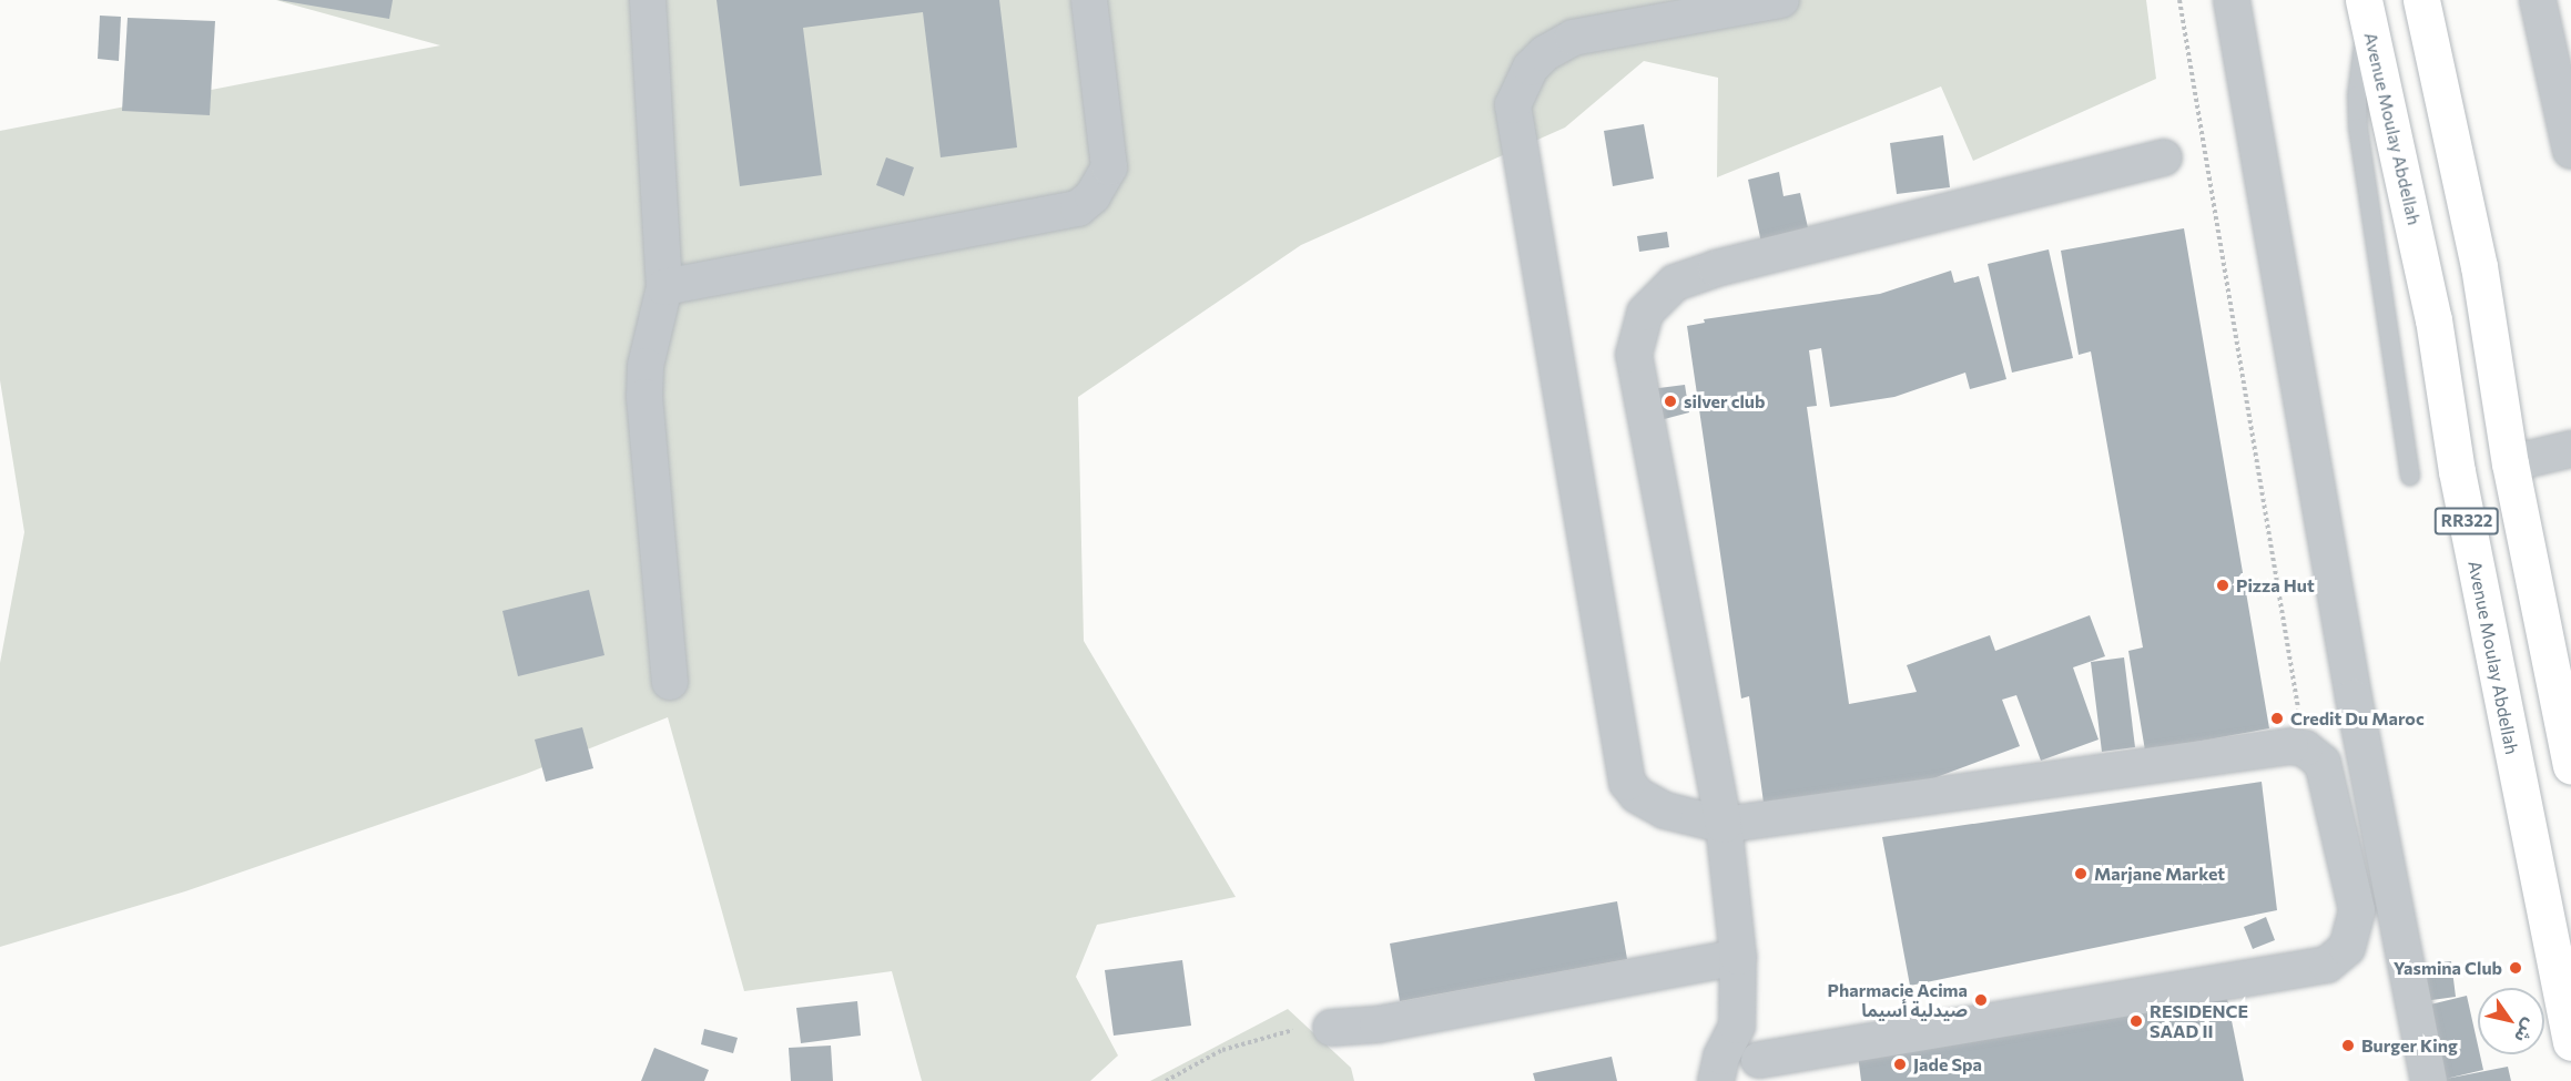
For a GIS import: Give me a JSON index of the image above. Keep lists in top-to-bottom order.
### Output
{
  "streets": {
    "main road": ["Avenue Moulay Abdellah", "RR322"]
  },
  "places": [
    "silver club",
    "Pizza Hut",
    "Credit Du Maroc",
    "Marjane Market",
    "Yasmina Club",
    "Pharmacie Acima صيدلية أسيما",
    "RESIDENCE SAAD II",
    "Burger King",
    "Jade Spa"
  ],
  "north": "bottom right"
}
